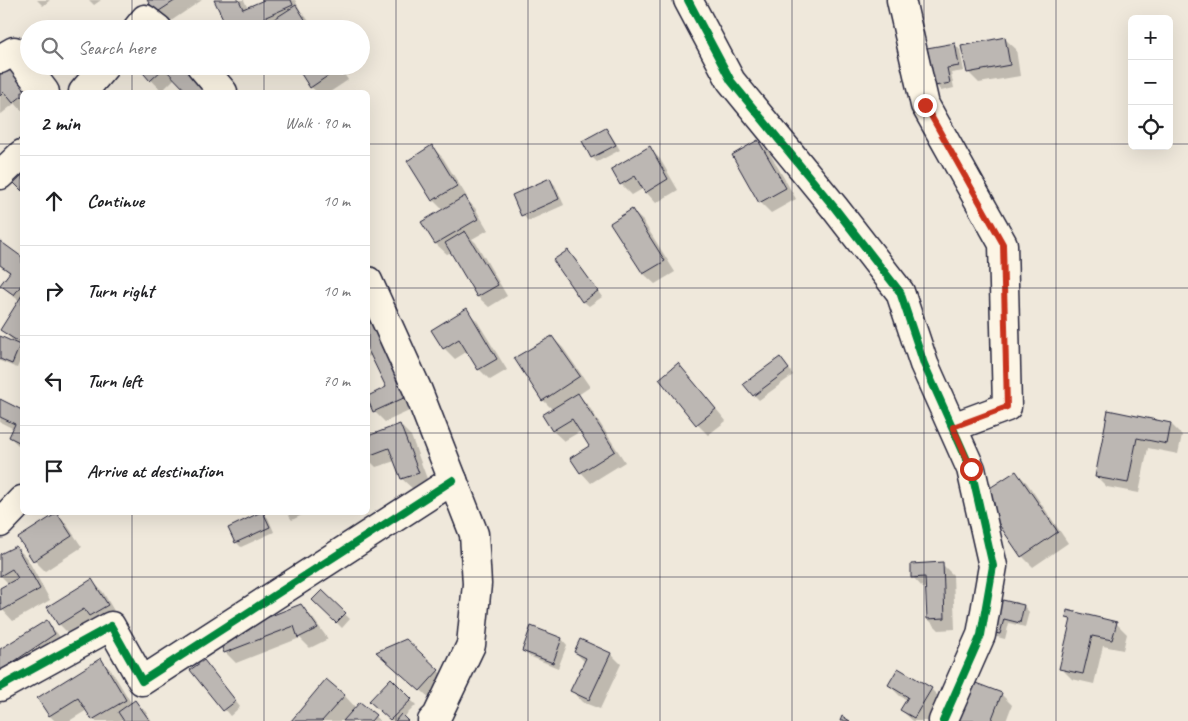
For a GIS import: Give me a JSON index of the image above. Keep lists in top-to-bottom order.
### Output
{
  "page": {
    "map_buttons": ["+", "−"],
    "search": "Search here",
    "heading": ["2 min", "Walk · 90 m"],
    "list": [
      ["Continue", "10 m"],
      ["Turn right", "10 m"],
      ["Turn left", "70 m"],
      "Arrive at destination"
    ]
  }
}
